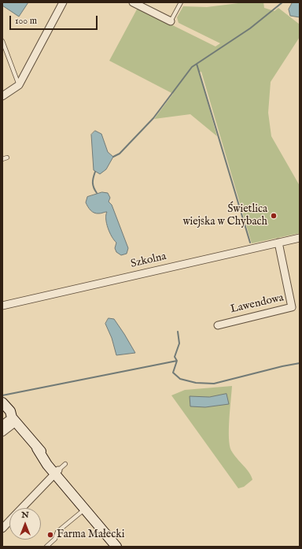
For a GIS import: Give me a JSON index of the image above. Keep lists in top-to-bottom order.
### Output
{
  "streets": {
    "street": ["Szkolna", "Lawendowa"]
  },
  "crossings": [
    ["Szkolna", "Lawendowa"]
  ],
  "places": ["Świetlica wiejska w Chybach", "Farma Małecki"],
  "scale_bar": "100 m",
  "north": "top"
}
